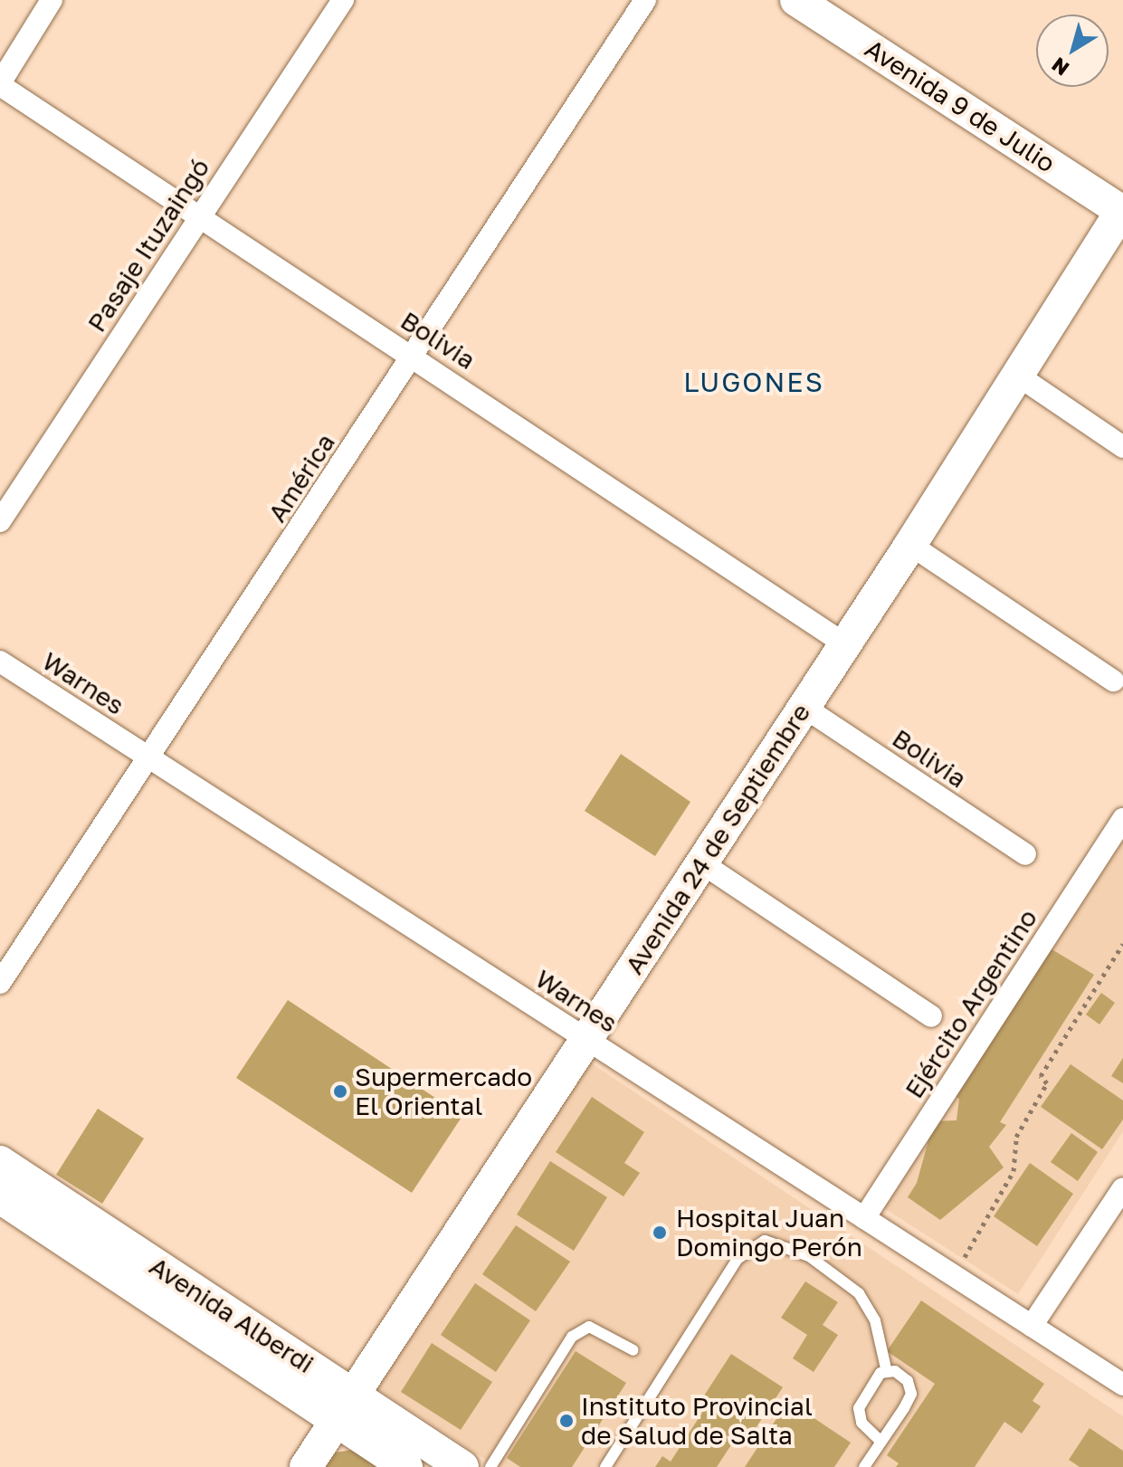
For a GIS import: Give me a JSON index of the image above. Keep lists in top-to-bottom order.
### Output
{
  "streets": {
    "main road": ["Avenida 9 de Julio", "Avenida 24 de Septiembre", "Avenida Alberdi"],
    "street": [
      "Pasaje Ituzaingó",
      "Bolivia",
      "América",
      "Warnes",
      "Ejército Argentino"
    ]
  },
  "crossings": [
    ["Avenida 9 de Julio", "Avenida 24 de Septiembre"],
    ["Pasaje Ituzaingó", "Bolivia"],
    ["Bolivia", "América"],
    ["Bolivia", "Avenida 24 de Septiembre"],
    ["América", "Warnes"],
    ["Warnes", "Avenida 24 de Septiembre"],
    ["Warnes", "Ejército Argentino"],
    ["Avenida 24 de Septiembre", "Avenida Alberdi"]
  ],
  "districts": ["LUGONES"],
  "places": ["Supermercado El Oriental", "Hospital Juan Domingo Perón", "Instituto Provincial de Salud de Salta"],
  "north": "bottom left"
}
